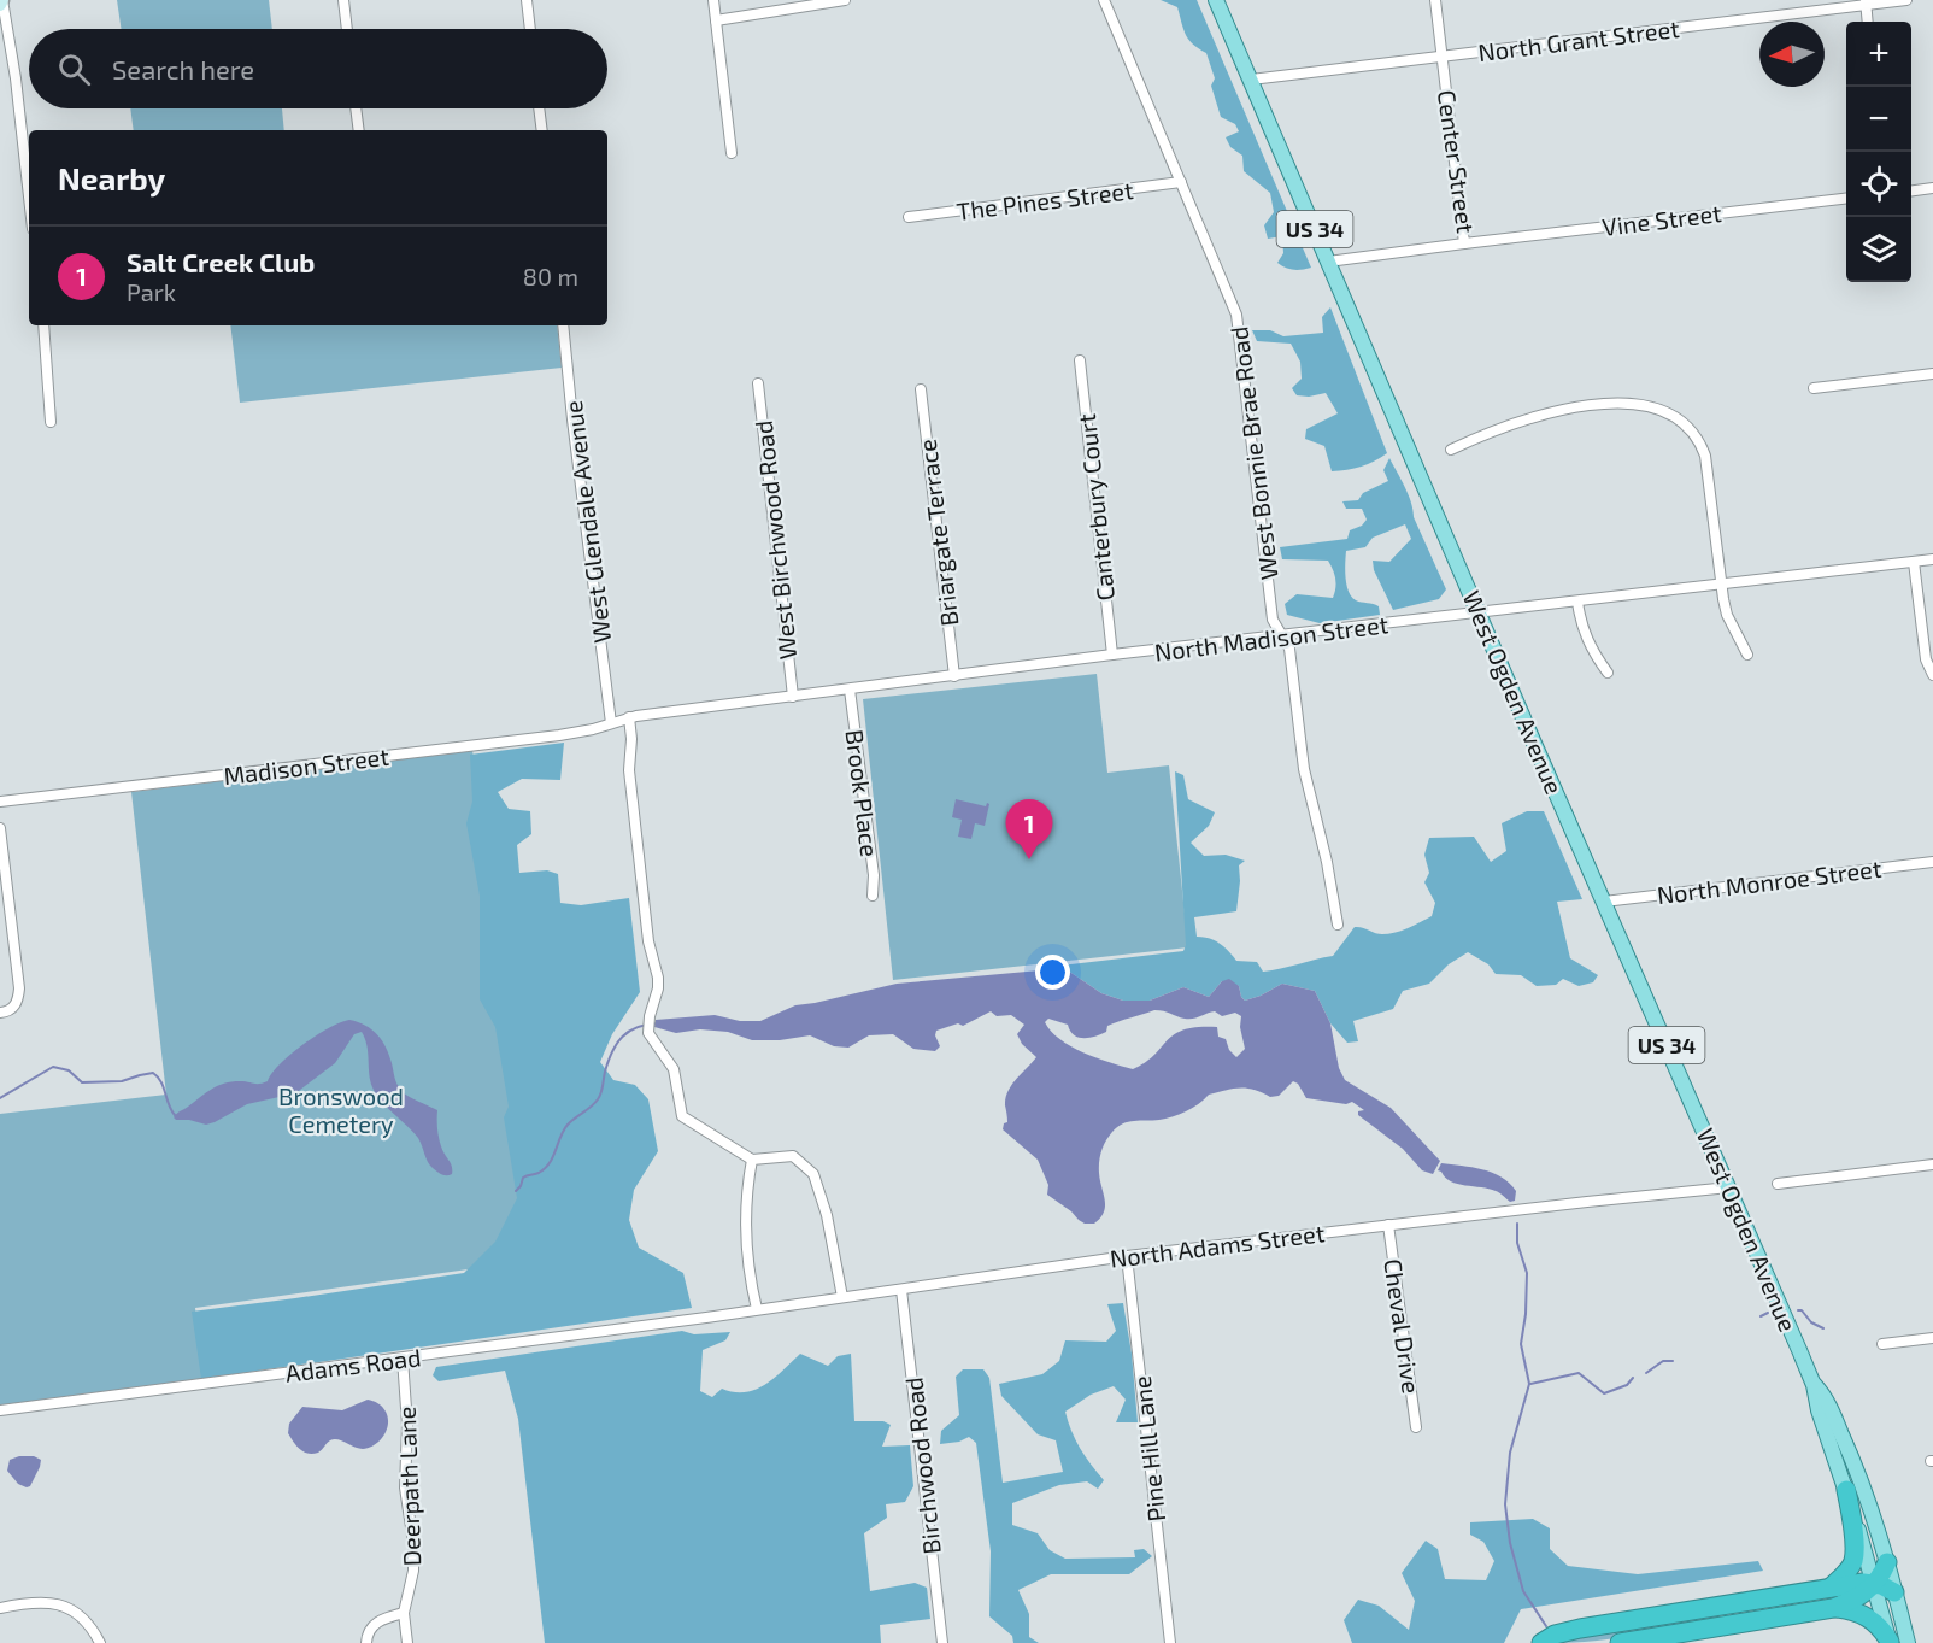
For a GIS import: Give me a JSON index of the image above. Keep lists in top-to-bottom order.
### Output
{
  "streets": {
    "main road": ["US 34", "West Ogden Avenue"],
    "street": [
      "North Grant Street",
      "Center Street",
      "The Pines Street",
      "Vine Street",
      "West Bonnie Brae Road",
      "Canterbury Court",
      "West Glendale Avenue",
      "Briargate Terrace",
      "West Birchwood Road",
      "North Madison Street",
      "Madison Street",
      "Brook Place",
      "North Monroe Street",
      "North Adams Street",
      "Cheval Drive",
      "Adams Road",
      "Pine Hill Lane",
      "Birchwood Road",
      "Deerpath Lane"
    ]
  },
  "crossings": [
    ["North Grant Street", "Center Street"],
    ["North Grant Street", "West Ogden Avenue"],
    ["Center Street", "Vine Street"],
    ["The Pines Street", "West Bonnie Brae Road"],
    ["West Bonnie Brae Road", "North Madison Street"],
    ["Canterbury Court", "North Madison Street"],
    ["West Glendale Avenue", "North Madison Street"],
    ["West Glendale Avenue", "Madison Street"],
    ["Briargate Terrace", "North Madison Street"],
    ["West Birchwood Road", "North Madison Street"],
    ["North Madison Street", "West Ogden Avenue"],
    ["North Madison Street", "Madison Street"],
    ["North Madison Street", "Brook Place"],
    ["West Ogden Avenue", "North Monroe Street"],
    ["West Ogden Avenue", "North Adams Street"],
    ["North Adams Street", "Cheval Drive"],
    ["North Adams Street", "Adams Road"],
    ["North Adams Street", "Pine Hill Lane"],
    ["North Adams Street", "Birchwood Road"],
    ["Adams Road", "Deerpath Lane"]
  ],
  "parks": ["Bronswood Cemetery"],
  "north": "left",
  "page": {
    "map_buttons": ["+", "−"],
    "search": "Search here",
    "heading": "Nearby",
    "list": [
      {
        "mark": "1",
        "name": "Salt Creek Club",
        "note": "Park",
        "value": "80 m"
      }
    ],
    "pins": "1"
  }
}
